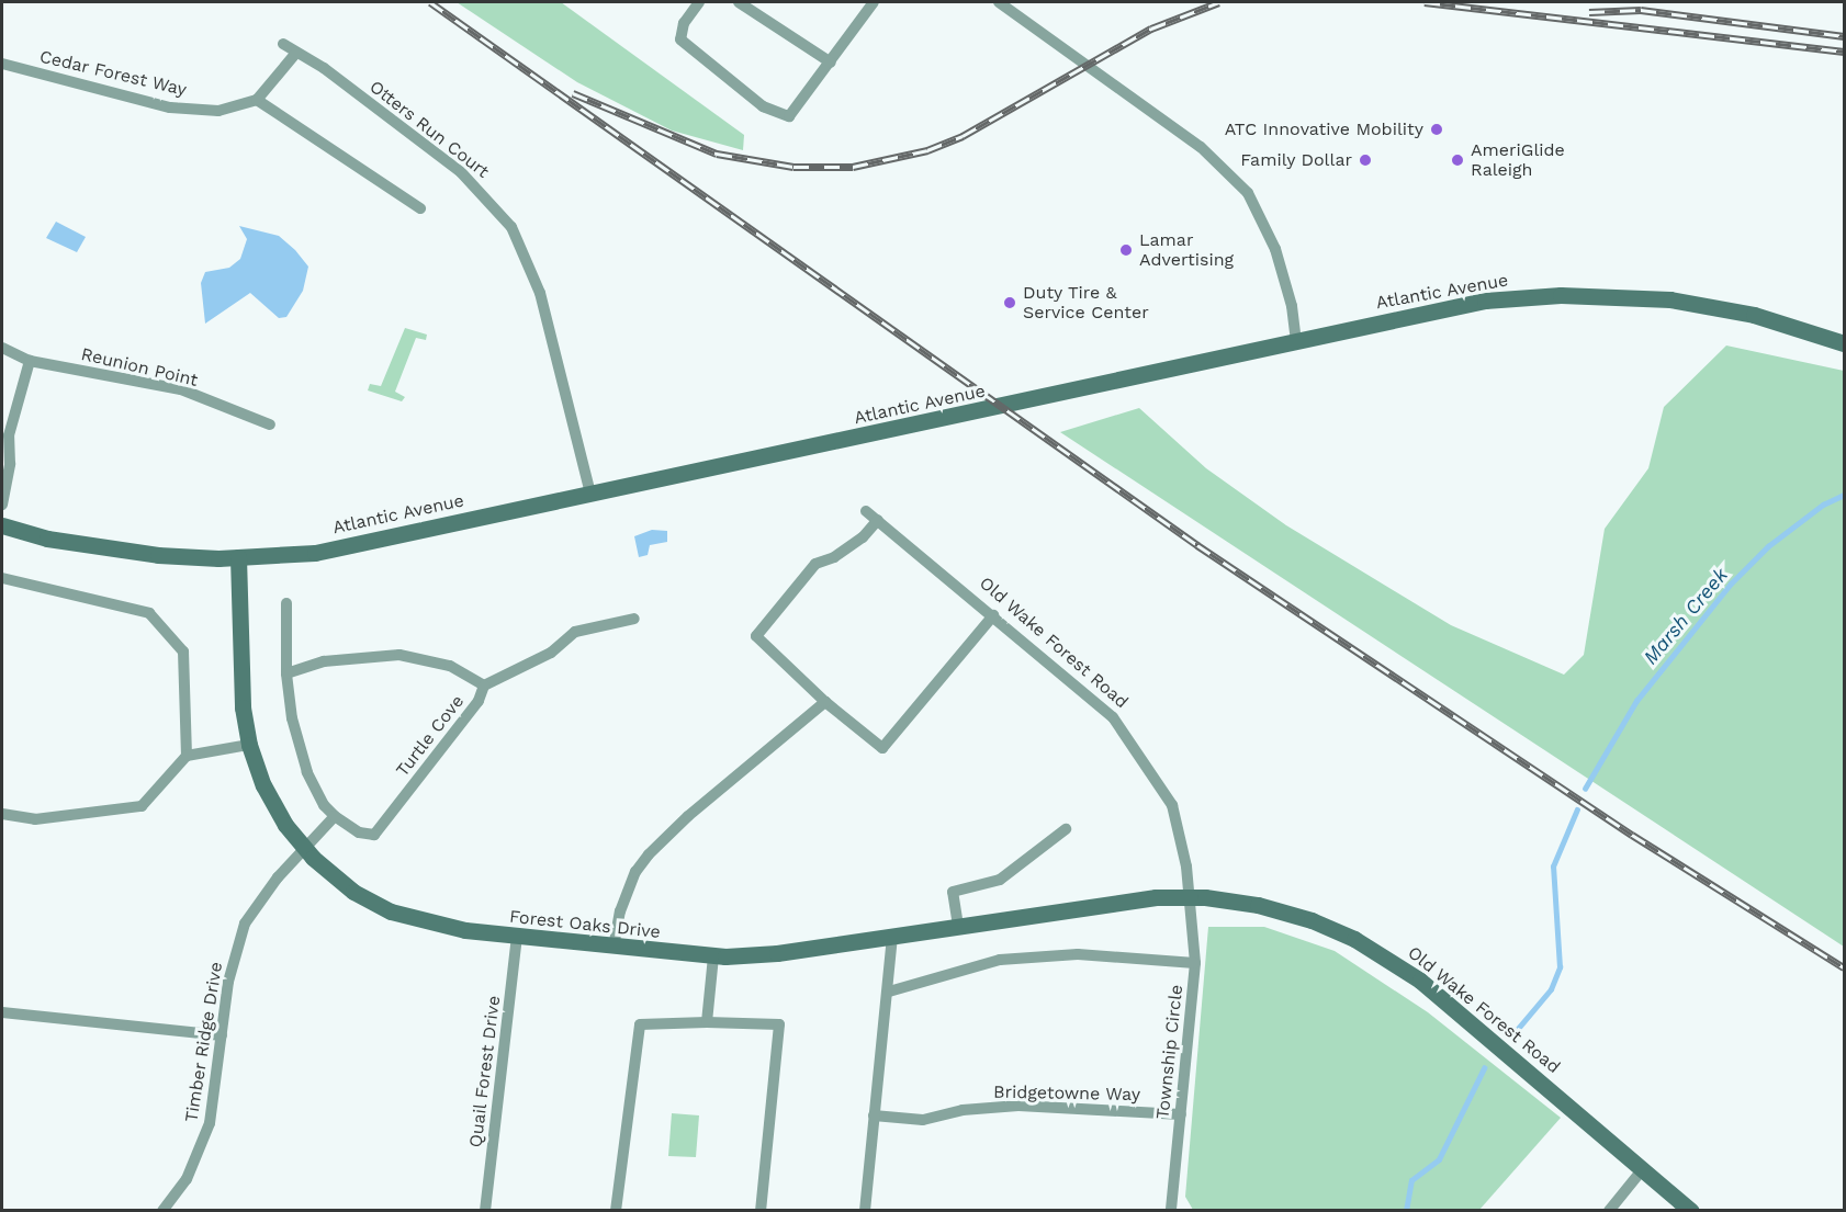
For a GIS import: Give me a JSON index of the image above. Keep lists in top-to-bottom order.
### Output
{
  "streets": {
    "main road": ["Atlantic Avenue", "Old Wake Forest Road", "Forest Oaks Drive"],
    "street": [
      "Cedar Forest Way",
      "Otters Run Court",
      "Reunion Point",
      "Turtle Cove",
      "Timber Ridge Drive",
      "Township Circle",
      "Quail Forest Drive",
      "Bridgetowne Way"
    ]
  },
  "crossings": [
    ["Otters Run Court", "Atlantic Avenue"],
    ["Atlantic Avenue", "Forest Oaks Drive"],
    ["Old Wake Forest Road", "Forest Oaks Drive"],
    ["Old Wake Forest Road", "Township Circle"],
    ["Forest Oaks Drive", "Timber Ridge Drive"],
    ["Forest Oaks Drive", "Township Circle"],
    ["Forest Oaks Drive", "Quail Forest Drive"],
    ["Township Circle", "Bridgetowne Way"]
  ],
  "water": ["Marsh Creek"],
  "places": [
    "ATC Innovative Mobility",
    "Family Dollar",
    "AmeriGlide Raleigh",
    "Lamar Advertising",
    "Duty Tire & Service Center"
  ]
}
